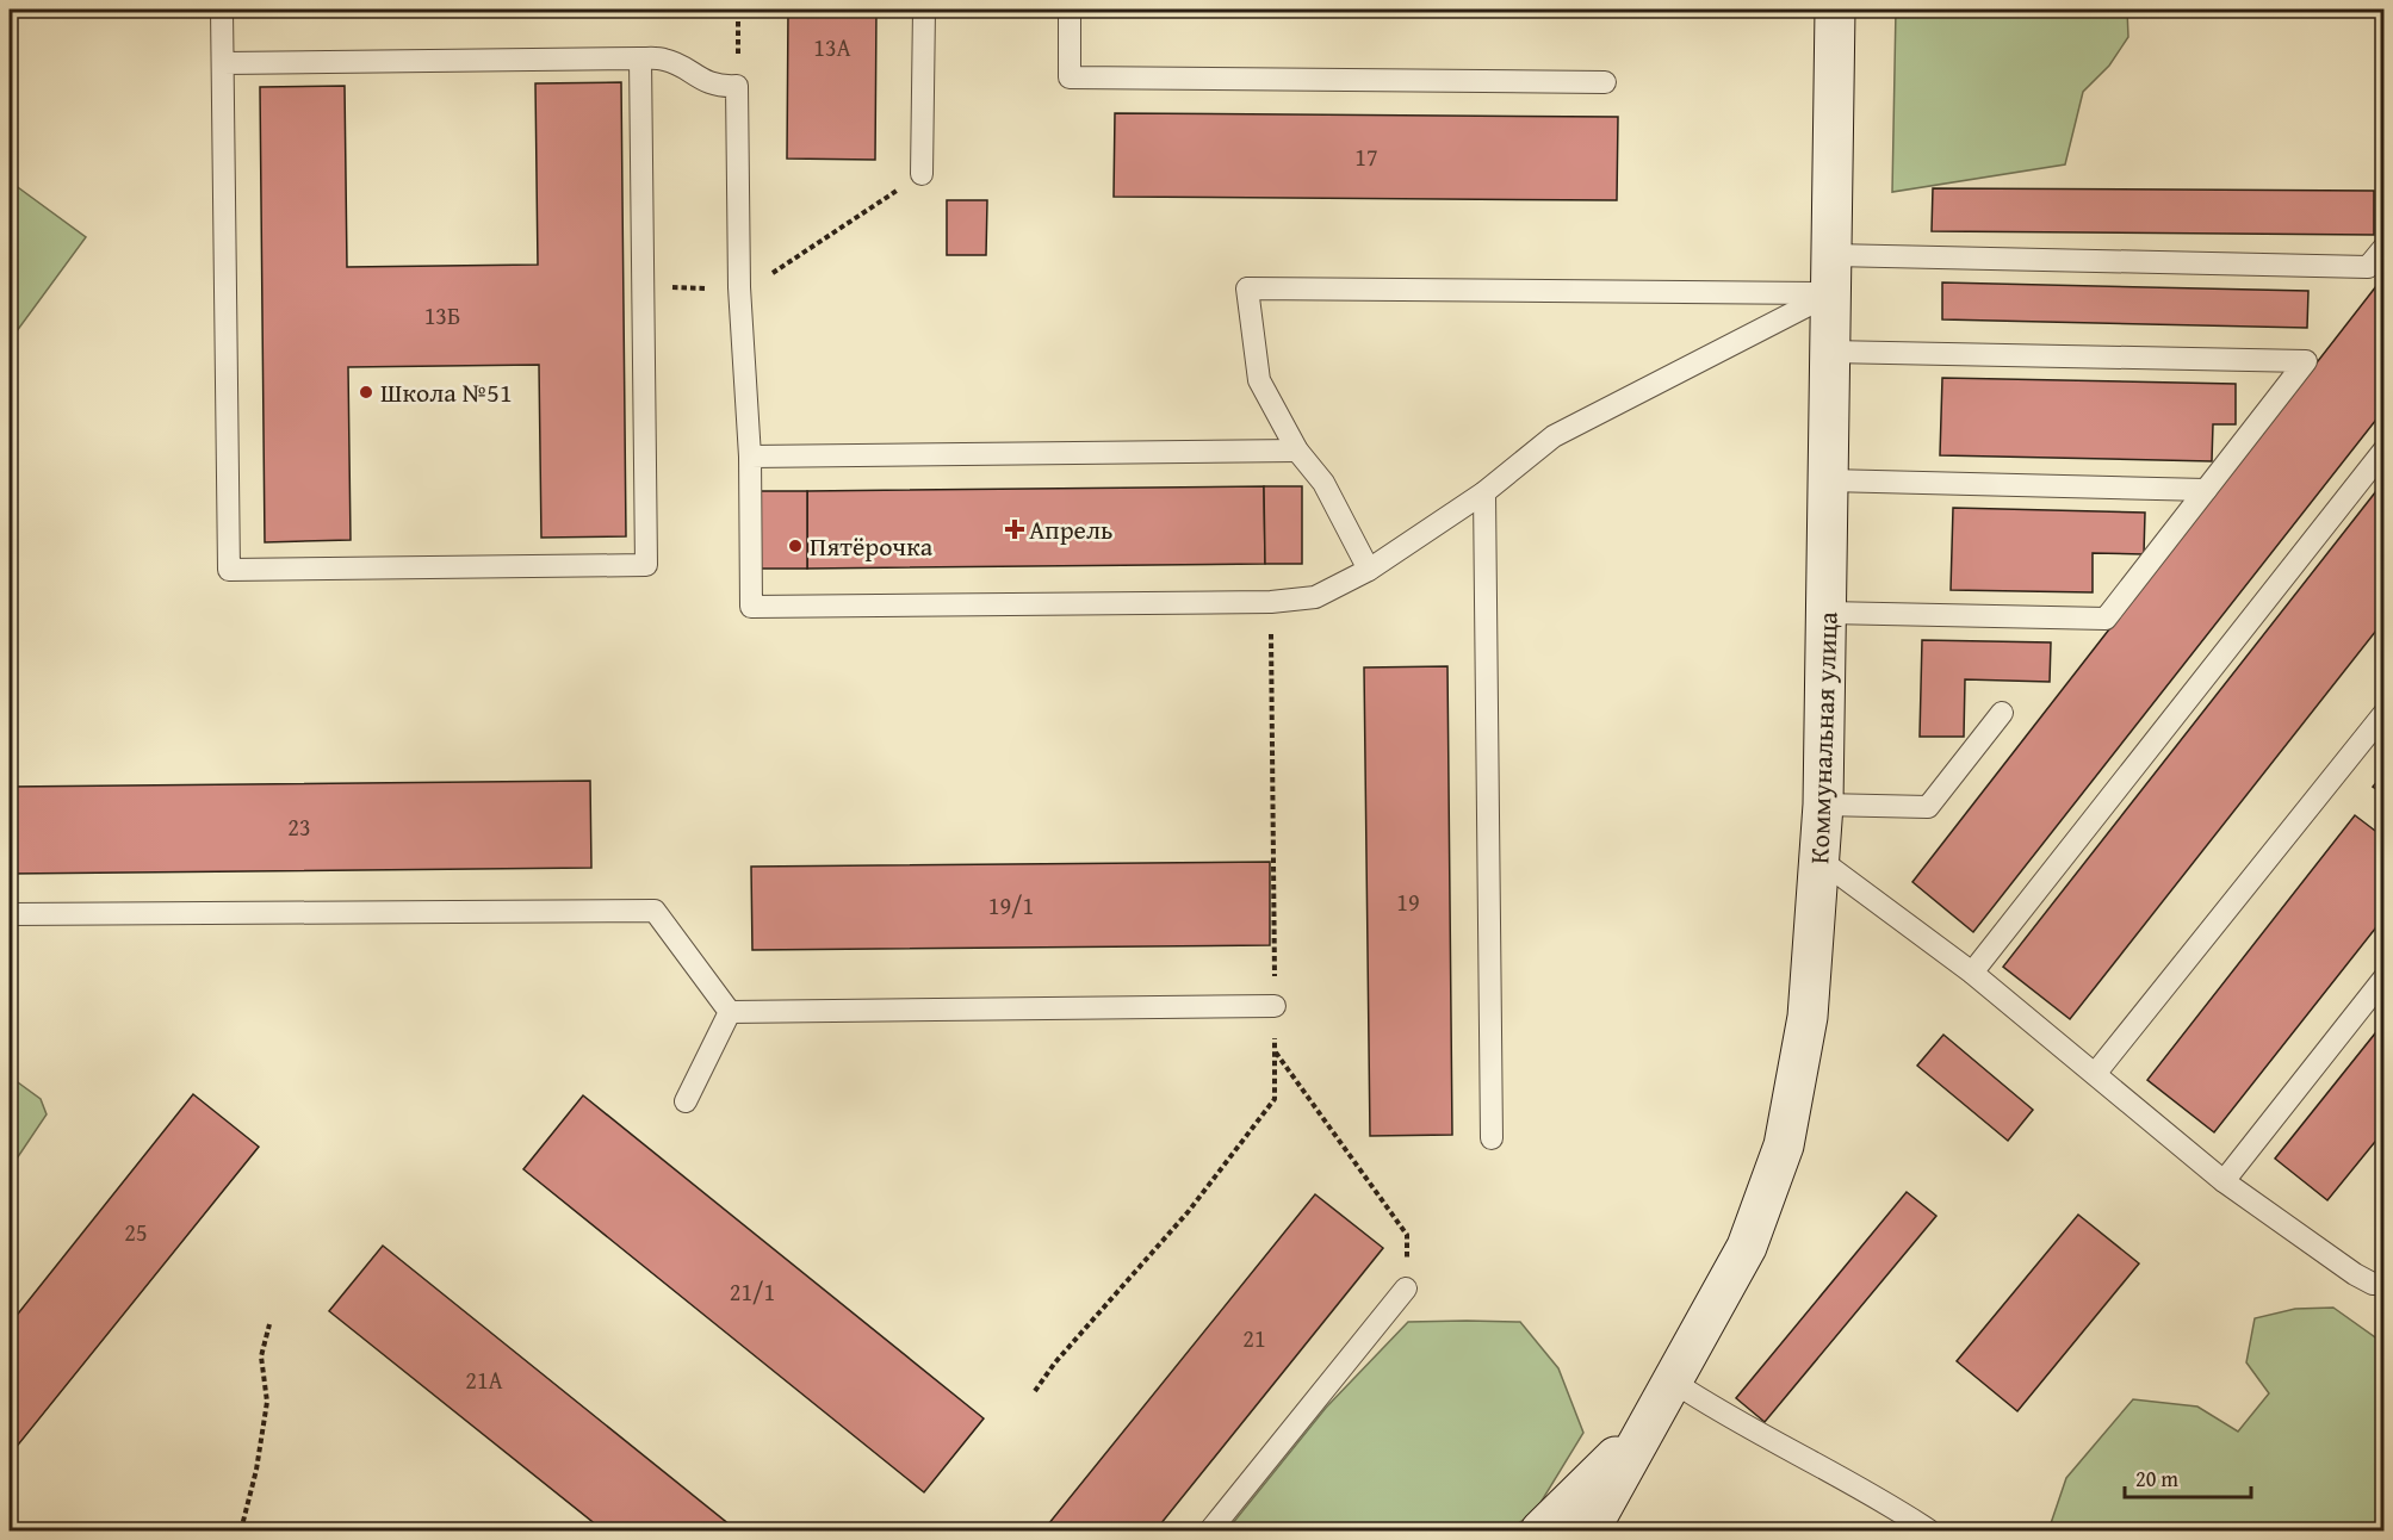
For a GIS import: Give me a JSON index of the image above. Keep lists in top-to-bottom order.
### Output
{
  "streets": {
    "street": ["Коммунальная улица"]
  },
  "places": {
    "other": ["Школа №51", "Пятёрочка"],
    "health": ["Апрель"]
  },
  "house_numbers": [
    "13А",
    "17",
    "13Б",
    "23",
    "19",
    "19/1",
    "25",
    "21/1",
    "21",
    "21А"
  ],
  "scale_bar": "20 m"
}
